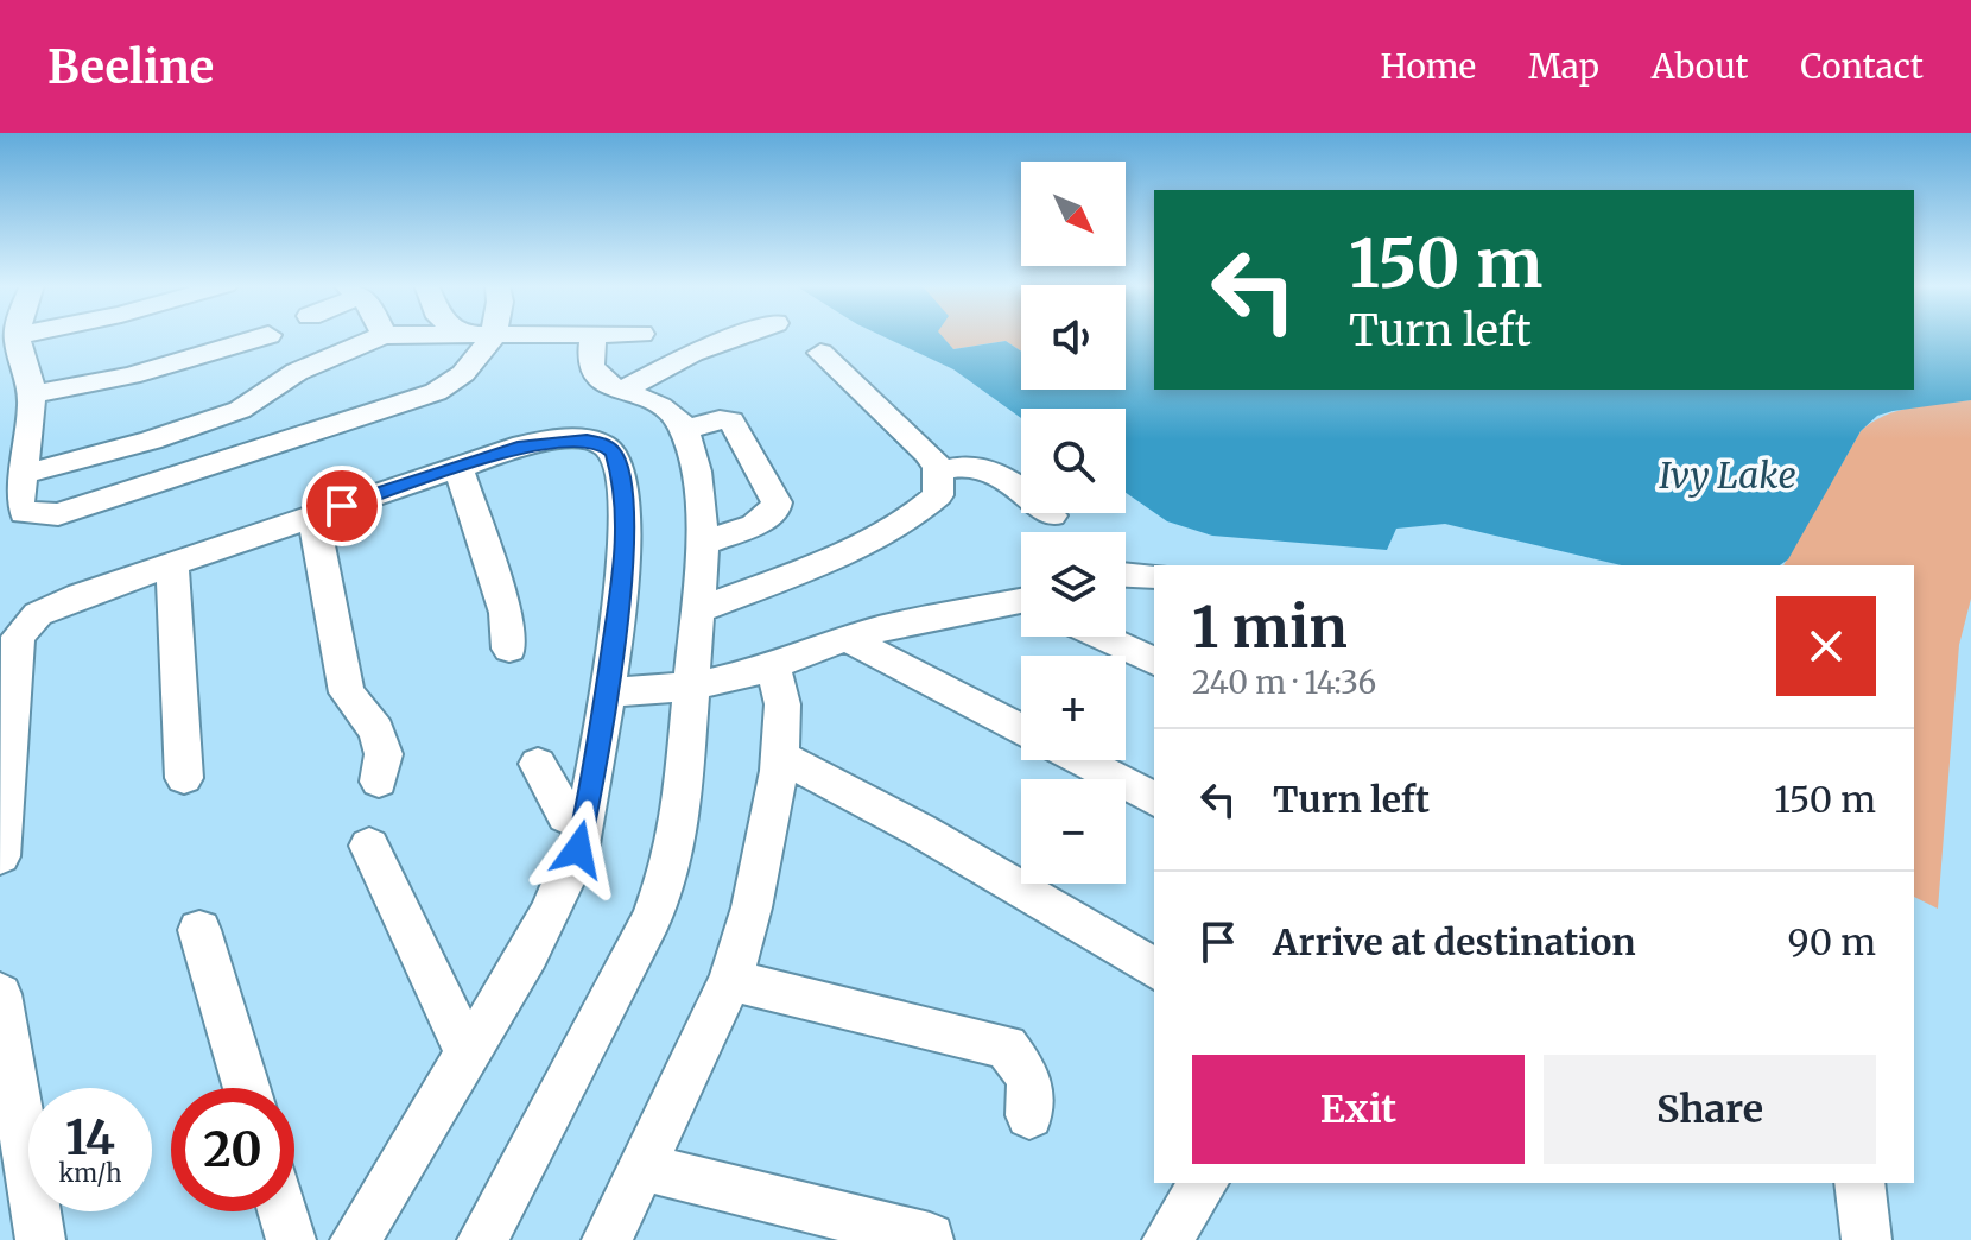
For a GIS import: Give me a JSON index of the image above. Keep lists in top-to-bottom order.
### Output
{
  "water": ["Ivy Lake"],
  "north": "bottom right",
  "page": {
    "header": "Beeline",
    "nav": [
      "Home",
      "Map",
      "About",
      "Contact"
    ],
    "map_buttons": ["+", "−"],
    "turn": ["150 m", "Turn left"],
    "heading": ["1 min", "240 m · 14:36"],
    "list": [
      {
        "name": "Turn left",
        "value": "150 m"
      },
      {
        "name": "Arrive at destination",
        "value": "90 m"
      }
    ],
    "buttons": ["Exit", "Share"],
    "speed": "14 km/h",
    "limit": "20"
  }
}
